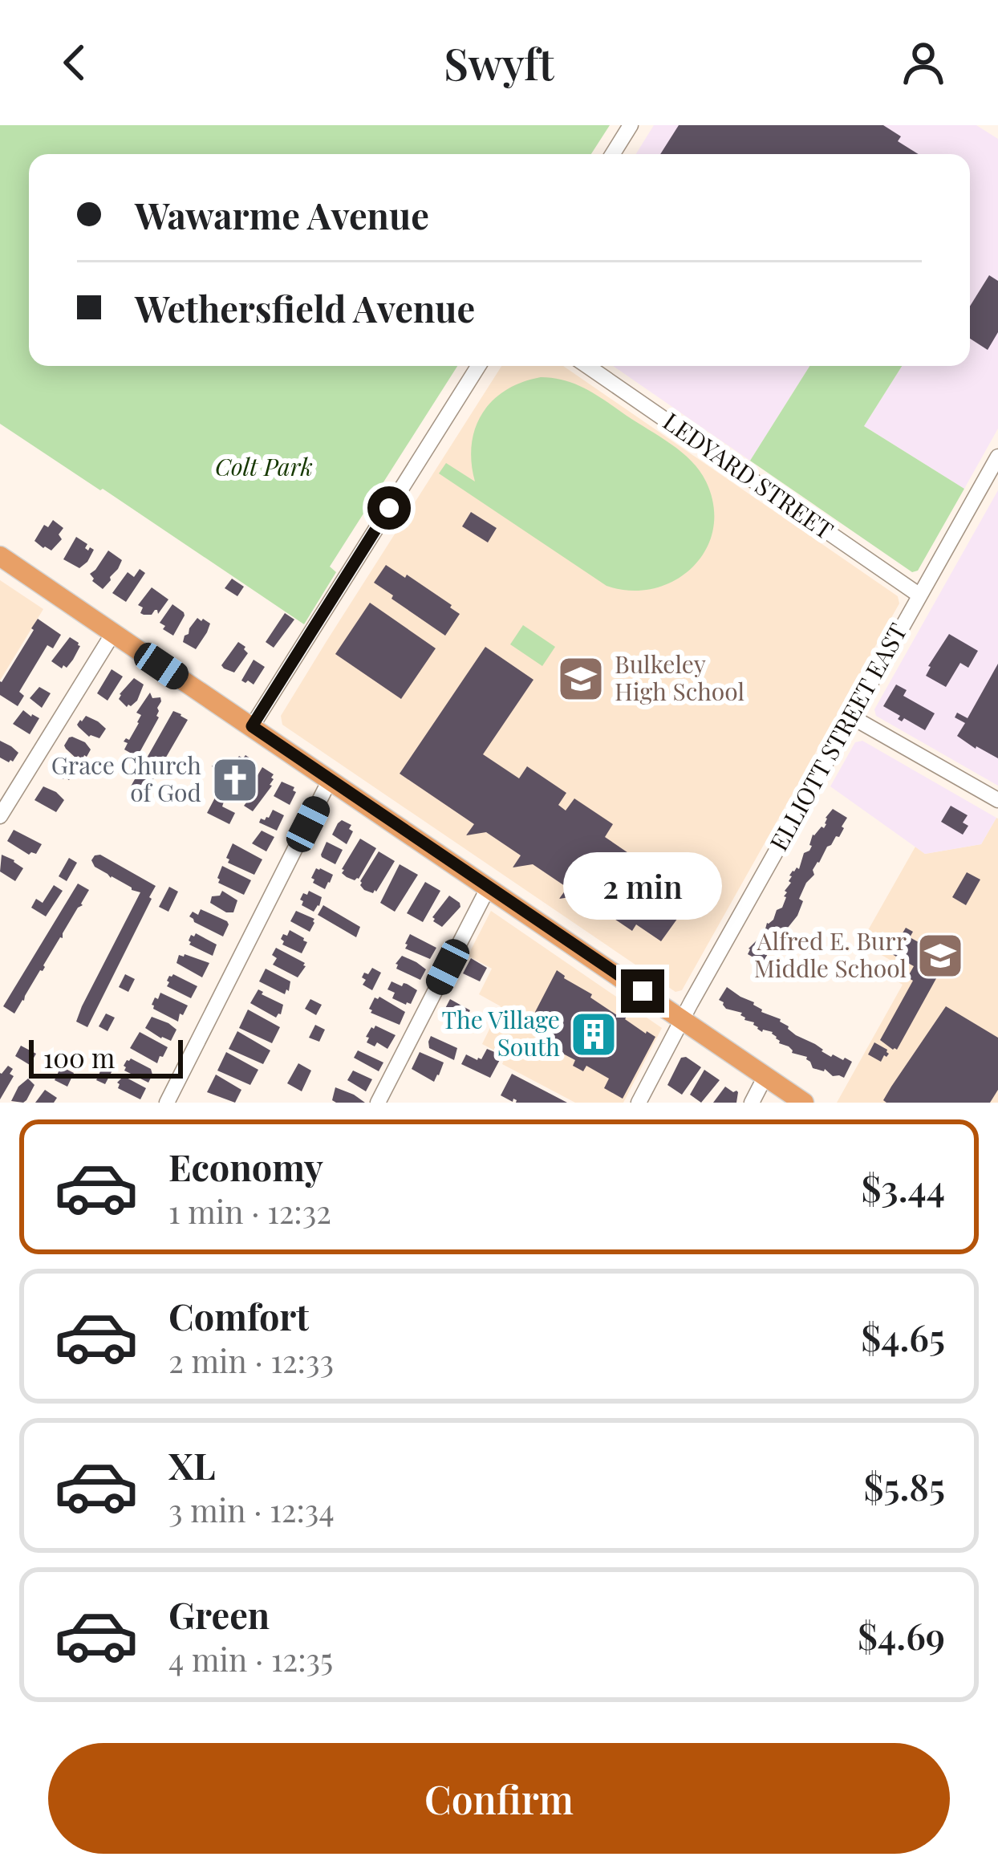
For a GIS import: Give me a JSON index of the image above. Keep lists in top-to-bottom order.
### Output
{
  "streets": {
    "street": ["LEDYARD STREET", "ELLIOTT STREET EAST"]
  },
  "crossings": [
    ["LEDYARD STREET", "ELLIOTT STREET EAST"]
  ],
  "parks": ["Colt Park"],
  "places": {
    "school or university": ["Bulkeley High School", "Alfred E. Burr Middle School"],
    "church": ["Grace Church of God"],
    "building": ["The Village South"]
  },
  "scale_bar": "100 m",
  "page": {
    "header": "Swyft",
    "banner": ["Wawarme Avenue", "Wethersfield Avenue"],
    "bubble": "2 min",
    "scale": "100 m",
    "list": [
      {
        "name": "Economy",
        "note": "1 min · 12:32",
        "value": "$3.44"
      },
      {
        "name": "Comfort",
        "note": "2 min · 12:33",
        "value": "$4.65"
      },
      {
        "name": "XL",
        "note": "3 min · 12:34",
        "value": "$5.85"
      },
      {
        "name": "Green",
        "note": "4 min · 12:35",
        "value": "$4.69"
      }
    ],
    "buttons": "Confirm"
  }
}
